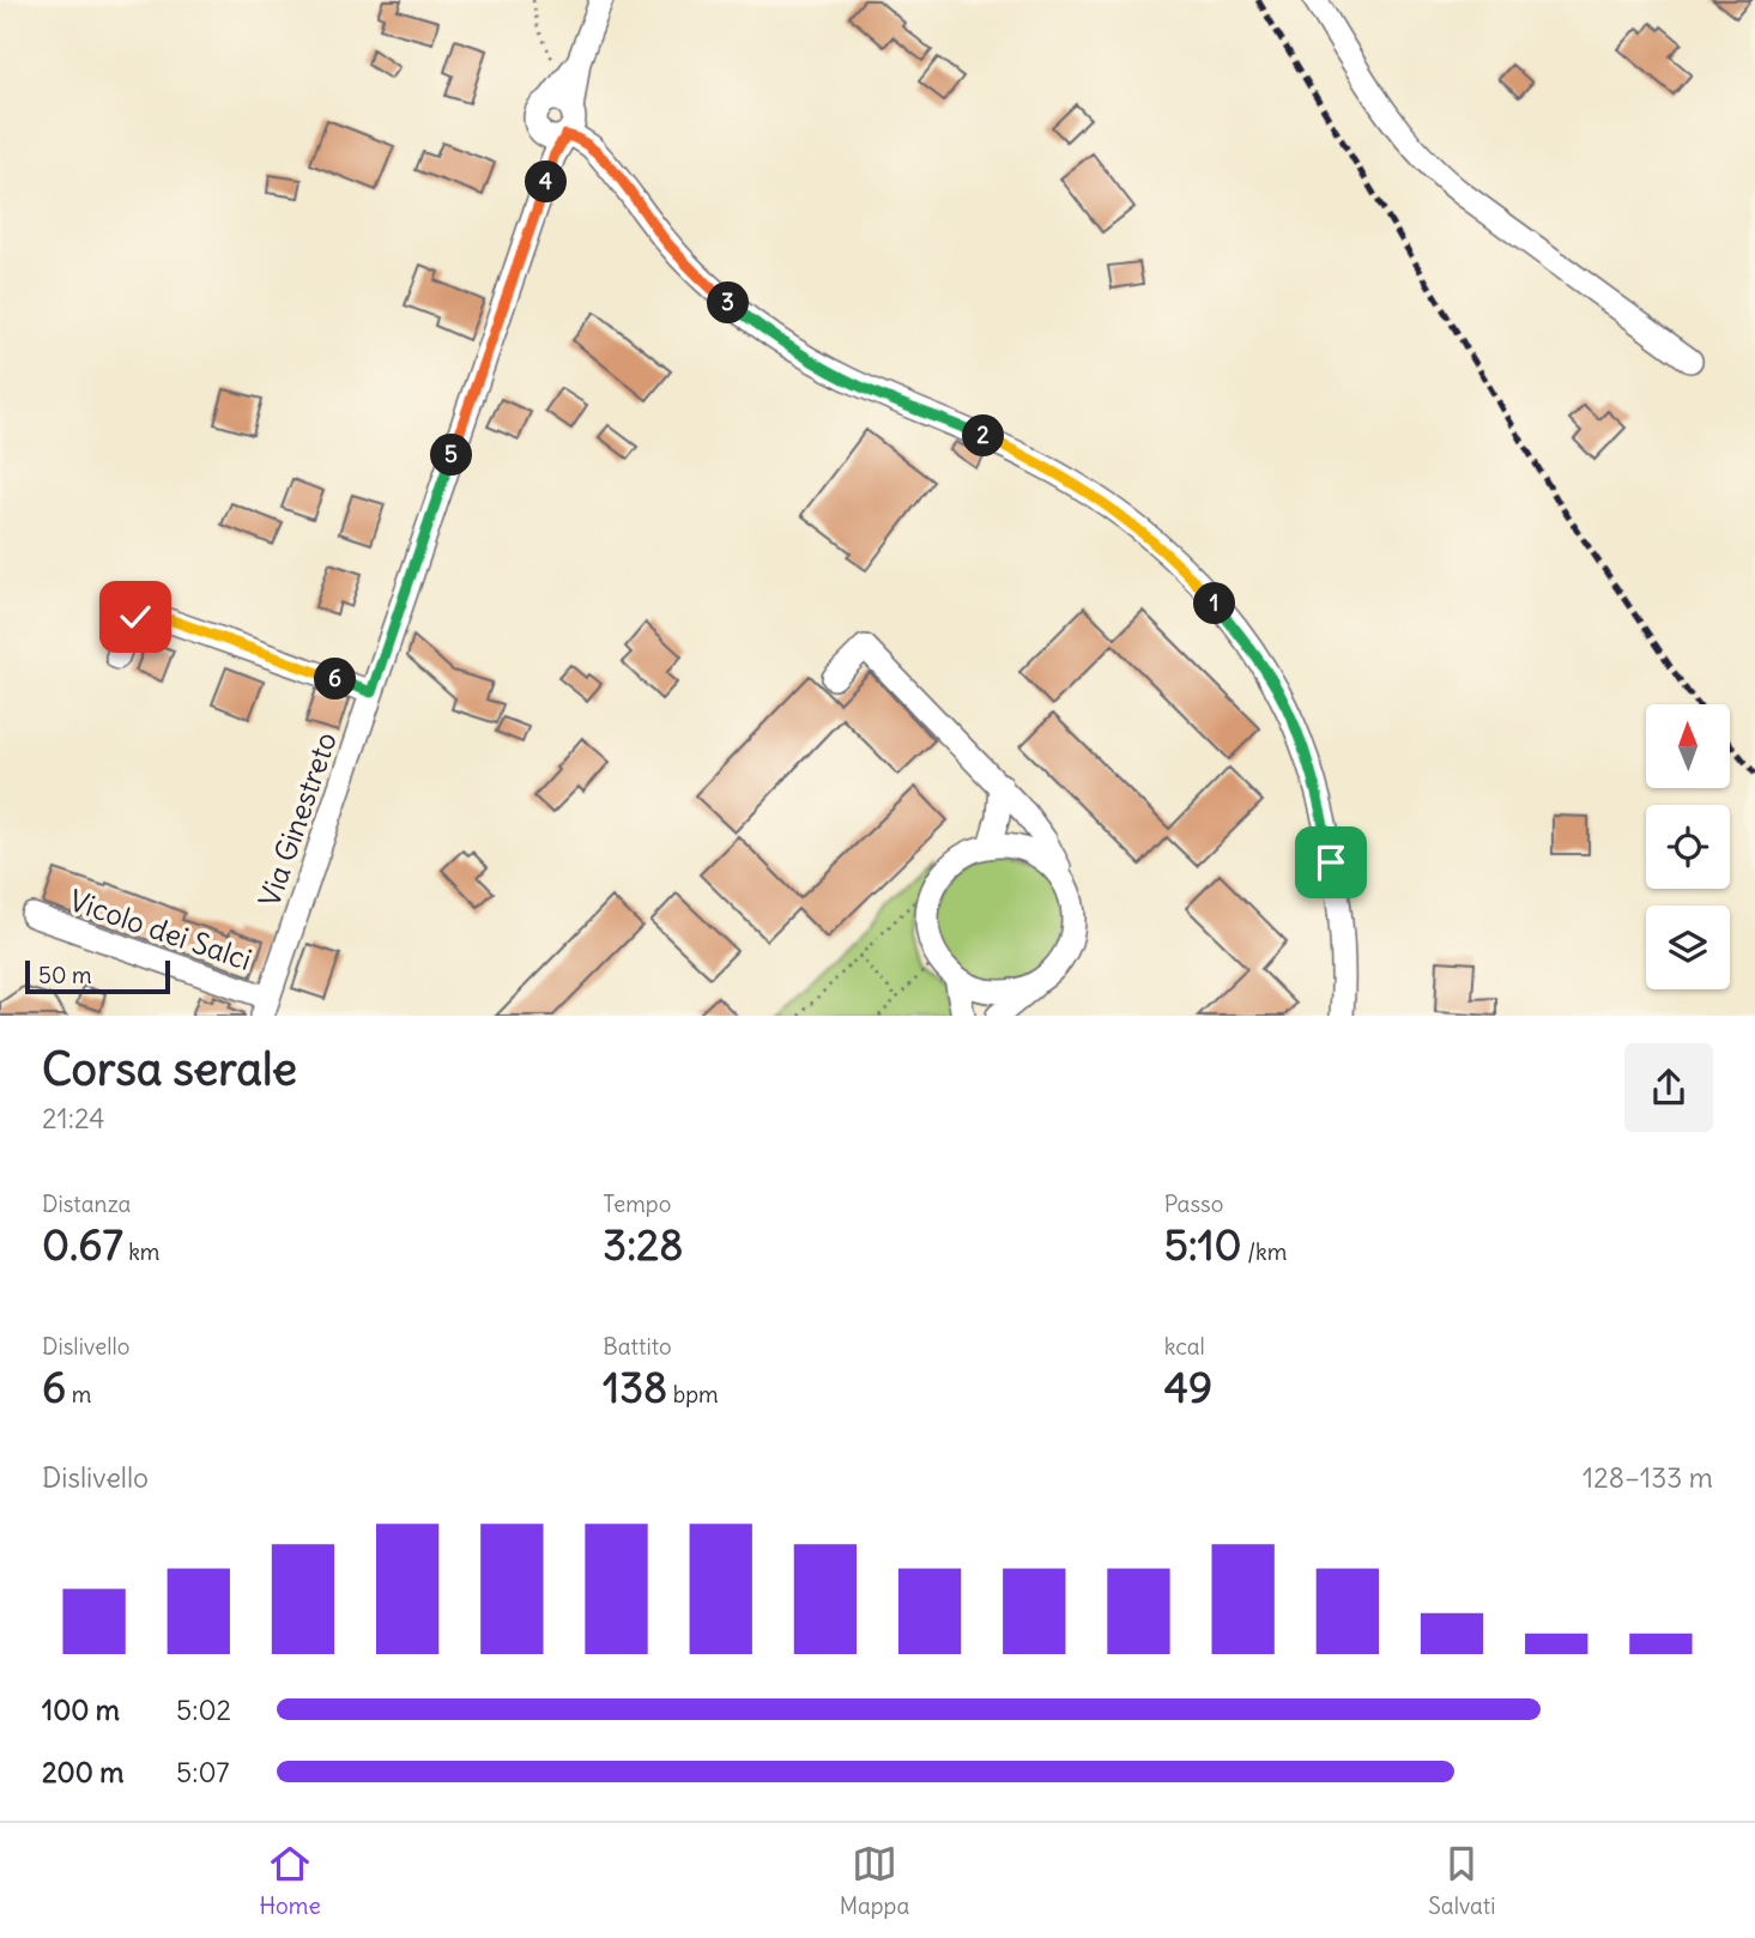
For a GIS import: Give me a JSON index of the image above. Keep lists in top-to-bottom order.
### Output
{
  "streets": {
    "street": ["Via Ginestreto", "Vicolo dei Salci"]
  },
  "crossings": [
    ["Via Ginestreto", "Vicolo dei Salci"]
  ],
  "scale_bar": "50 m",
  "north": "top",
  "page": {
    "pins": [
      "4",
      "3",
      "2",
      "5",
      "1",
      "6"
    ],
    "scale": "50 m",
    "heading": ["Corsa serale", "21:24"],
    "stats": [
      ["Distanza", "0.67 km"],
      ["Tempo", "3:28"],
      ["Passo", "5:10 /km"],
      ["Dislivello", "6 m"],
      ["Battito", "138 bpm"],
      ["kcal", "49"]
    ],
    "chart": ["Dislivello", "128–133 m"],
    "list": [
      {
        "name": "100 m",
        "note": "5:02"
      },
      {
        "name": "200 m",
        "note": "5:07"
      }
    ],
    "tabs": ["Home", "Mappa", "Salvati"]
  }
}
